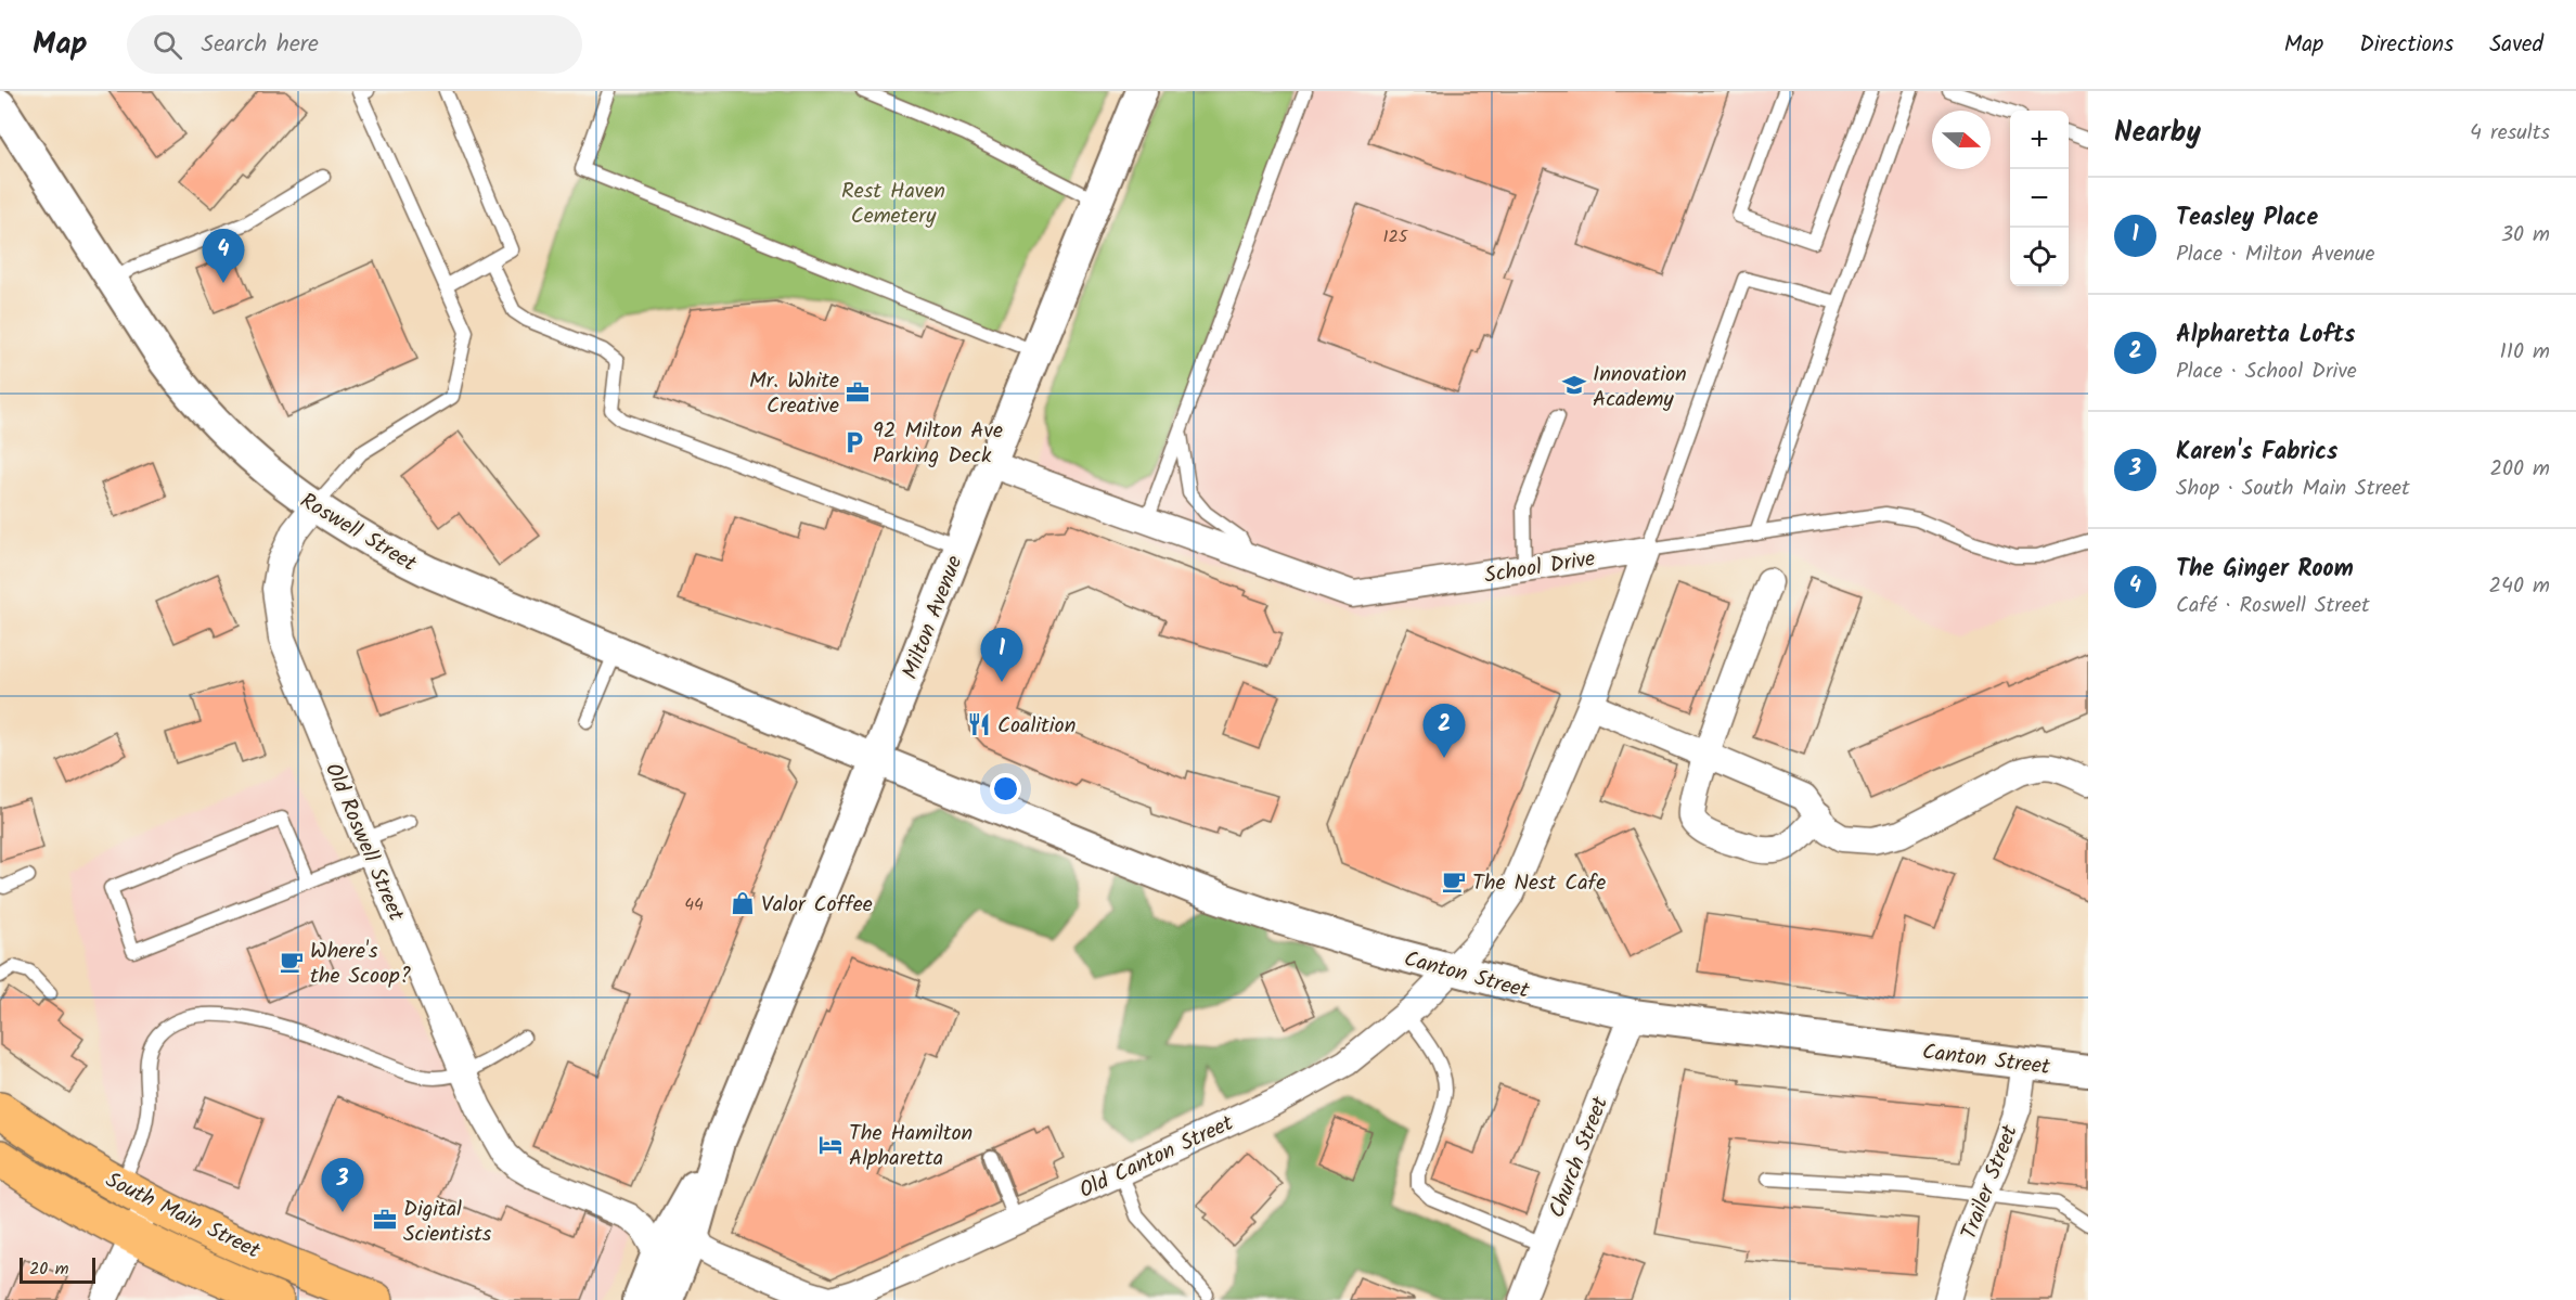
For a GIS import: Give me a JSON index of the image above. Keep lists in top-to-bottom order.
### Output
{
  "streets": {
    "main road": ["South Main Street"],
    "street": [
      "Roswell Street",
      "School Drive",
      "Milton Avenue",
      "Old Roswell Street",
      "Canton Street",
      "Old Canton Street",
      "Church Street",
      "Trailer Street"
    ]
  },
  "crossings": [
    ["Roswell Street", "Milton Avenue"],
    ["Roswell Street", "Old Roswell Street"],
    ["Roswell Street", "Canton Street"],
    ["School Drive", "Milton Avenue"],
    ["Milton Avenue", "Old Roswell Street"],
    ["Milton Avenue", "Canton Street"],
    ["Milton Avenue", "Old Canton Street"],
    ["Canton Street", "Old Canton Street"],
    ["Canton Street", "Church Street"],
    ["Canton Street", "Trailer Street"]
  ],
  "parks": ["Rest Haven Cemetery"],
  "places": {
    "school or university": ["Innovation Academy"],
    "office": ["Mr. White Creative", "Digital Scientists"],
    "parking": ["92 Milton Ave Parking Deck"],
    "restaurant": ["Coalition"],
    "cafe": ["The Nest Cafe", "Where's the Scoop?"],
    "shop": ["Valor Coffee"],
    "hotel": ["The Hamilton Alpharetta"]
  },
  "house_numbers": ["125", "44"],
  "scale_bar": "20 m",
  "north": "right",
  "page": {
    "header": "Map",
    "search": "Search here",
    "nav": ["Map", "Directions", "Saved"],
    "heading": ["Nearby", "4 results"],
    "map_buttons": ["+", "−"],
    "list": [
      {
        "mark": "1",
        "name": "Teasley Place",
        "note": "Place · Milton Avenue",
        "value": "30 m"
      },
      {
        "mark": "2",
        "name": "Alpharetta Lofts",
        "note": "Place · School Drive",
        "value": "110 m"
      },
      {
        "mark": "3",
        "name": "Karen's Fabrics",
        "note": "Shop · South Main Street",
        "value": "200 m"
      },
      {
        "mark": "4",
        "name": "The Ginger Room",
        "note": "Café · Roswell Street",
        "value": "240 m"
      }
    ],
    "pins": [
      "4",
      "1",
      "2",
      "3"
    ],
    "scale": "20 m"
  }
}
